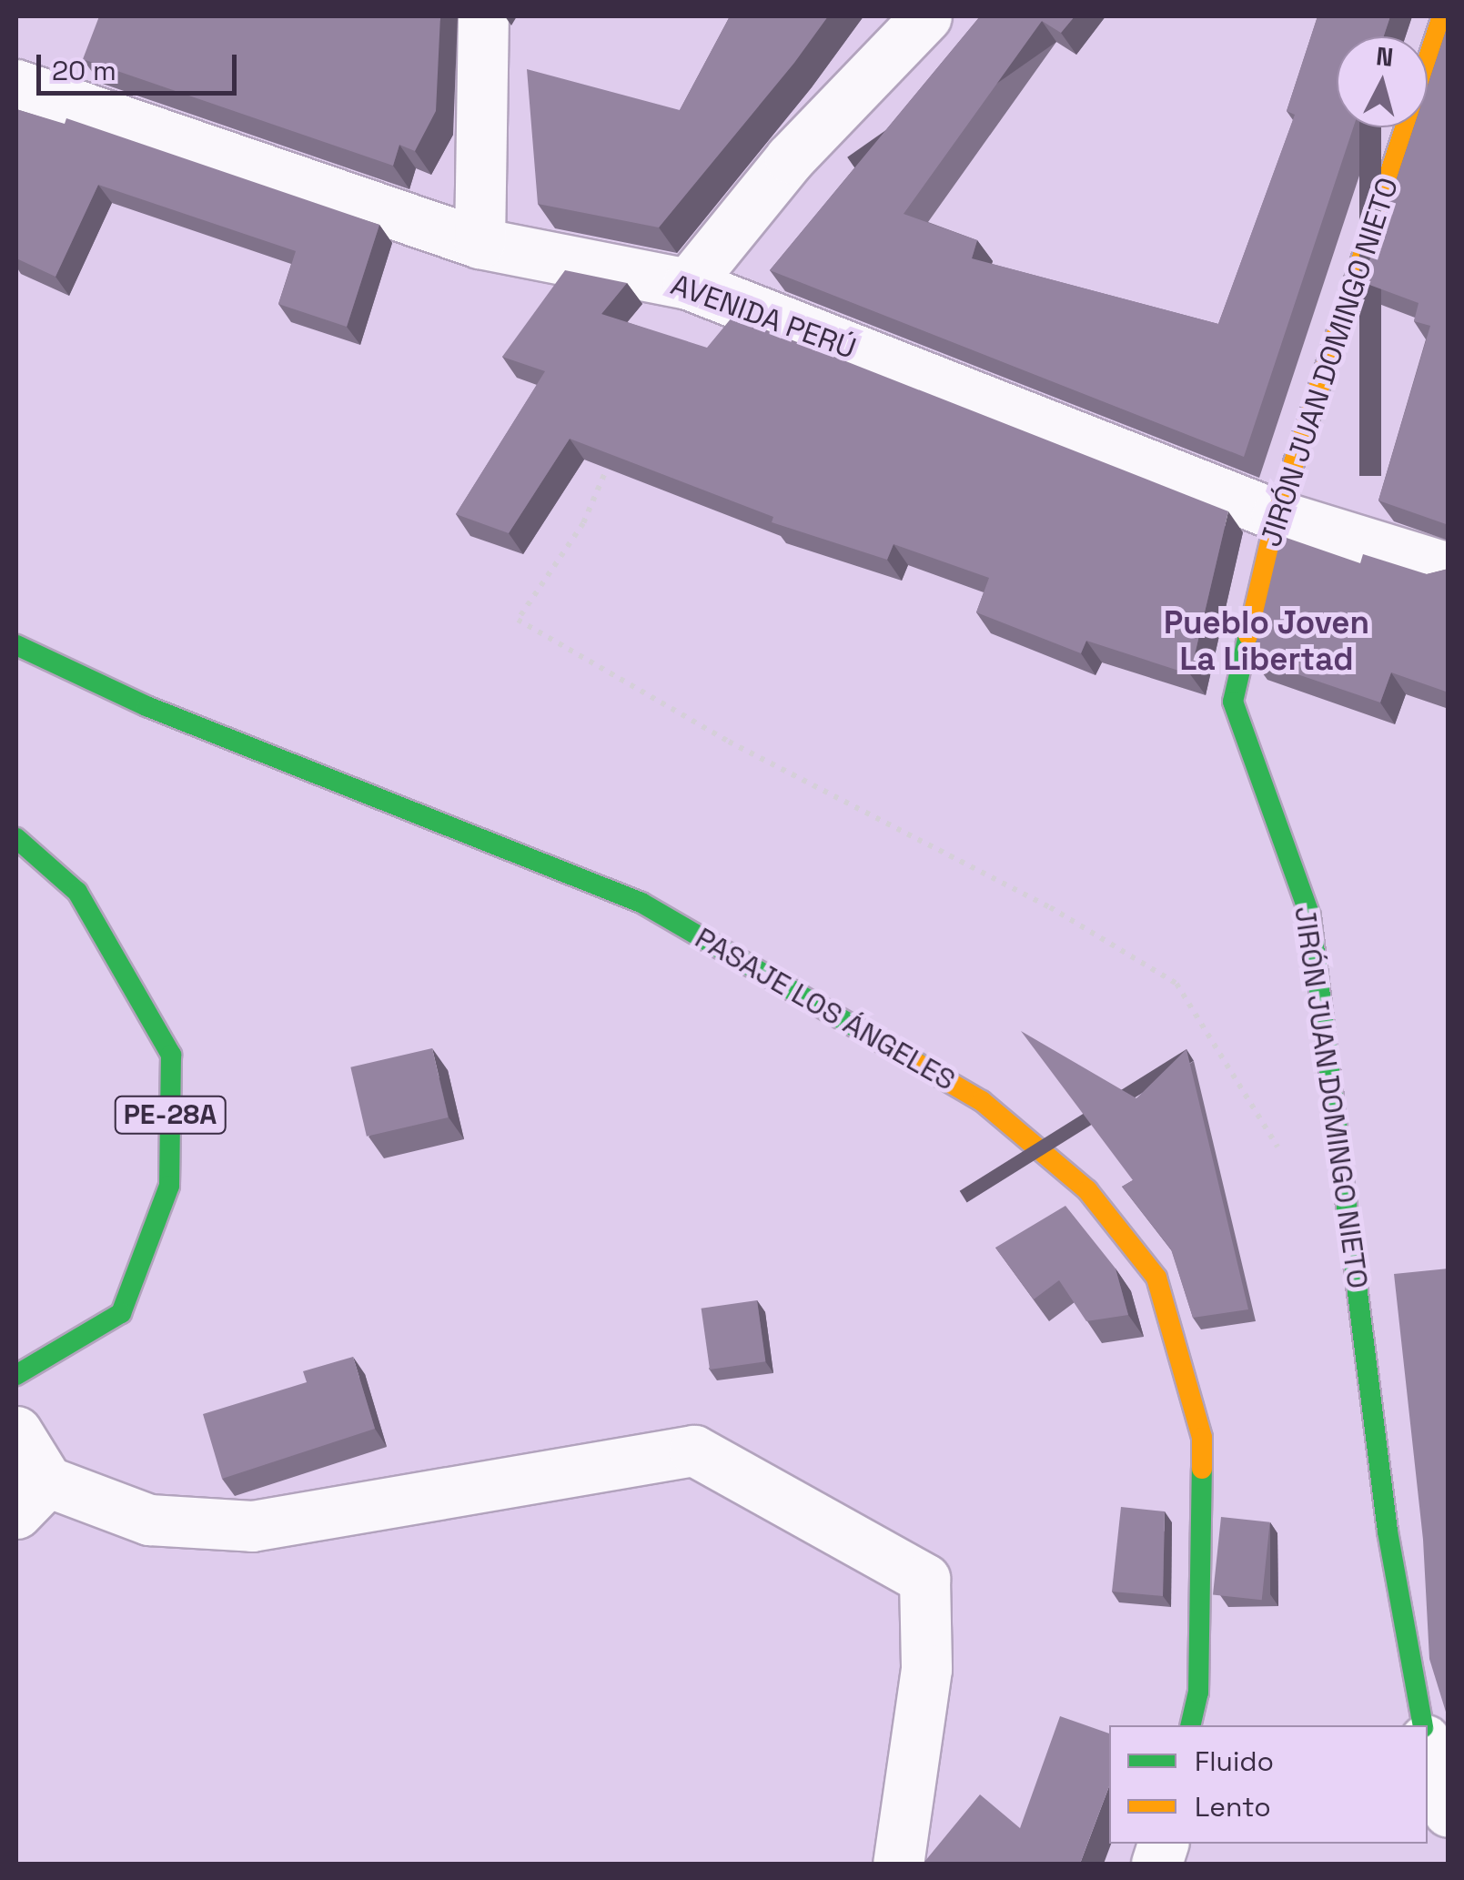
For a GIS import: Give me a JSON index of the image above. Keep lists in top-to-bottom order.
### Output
{
  "streets": {
    "main road": ["JIRÓN JUAN DOMINGO NIETO", "PASAJE LOS ÁNGELES", "PE-28A"],
    "street": ["AVENIDA PERÚ"]
  },
  "crossings": [
    ["AVENIDA PERÚ", "JIRÓN JUAN DOMINGO NIETO"]
  ],
  "districts": ["Pueblo Joven La Libertad"],
  "legend": ["Fluido", "Lento"],
  "scale_bar": "20 m",
  "north": "top"
}
